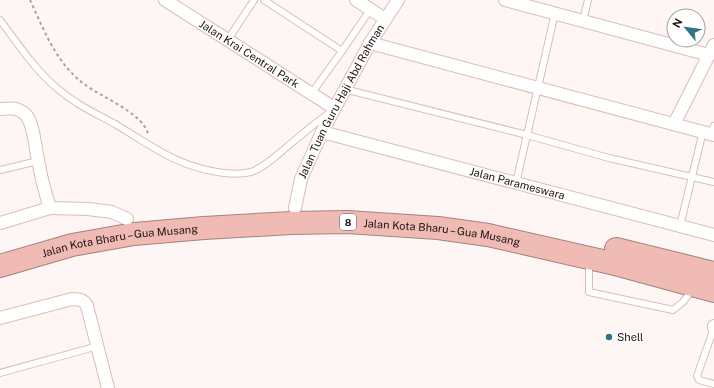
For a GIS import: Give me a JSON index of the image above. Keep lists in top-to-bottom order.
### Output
{
  "streets": {
    "highway": ["8", "Jalan Kota Bharu – Gua Musang"],
    "street": ["Jalan Krai Central Park", "Jalan Tuan Guru Haji Abd Rahman", "Jalan Parameswara"]
  },
  "crossings": [
    ["Jalan Krai Central Park", "Jalan Tuan Guru Haji Abd Rahman"],
    ["Jalan Tuan Guru Haji Abd Rahman", "Jalan Parameswara"],
    ["Jalan Tuan Guru Haji Abd Rahman", "Jalan Kota Bharu – Gua Musang"]
  ],
  "places": ["Shell"],
  "north": "top left"
}
